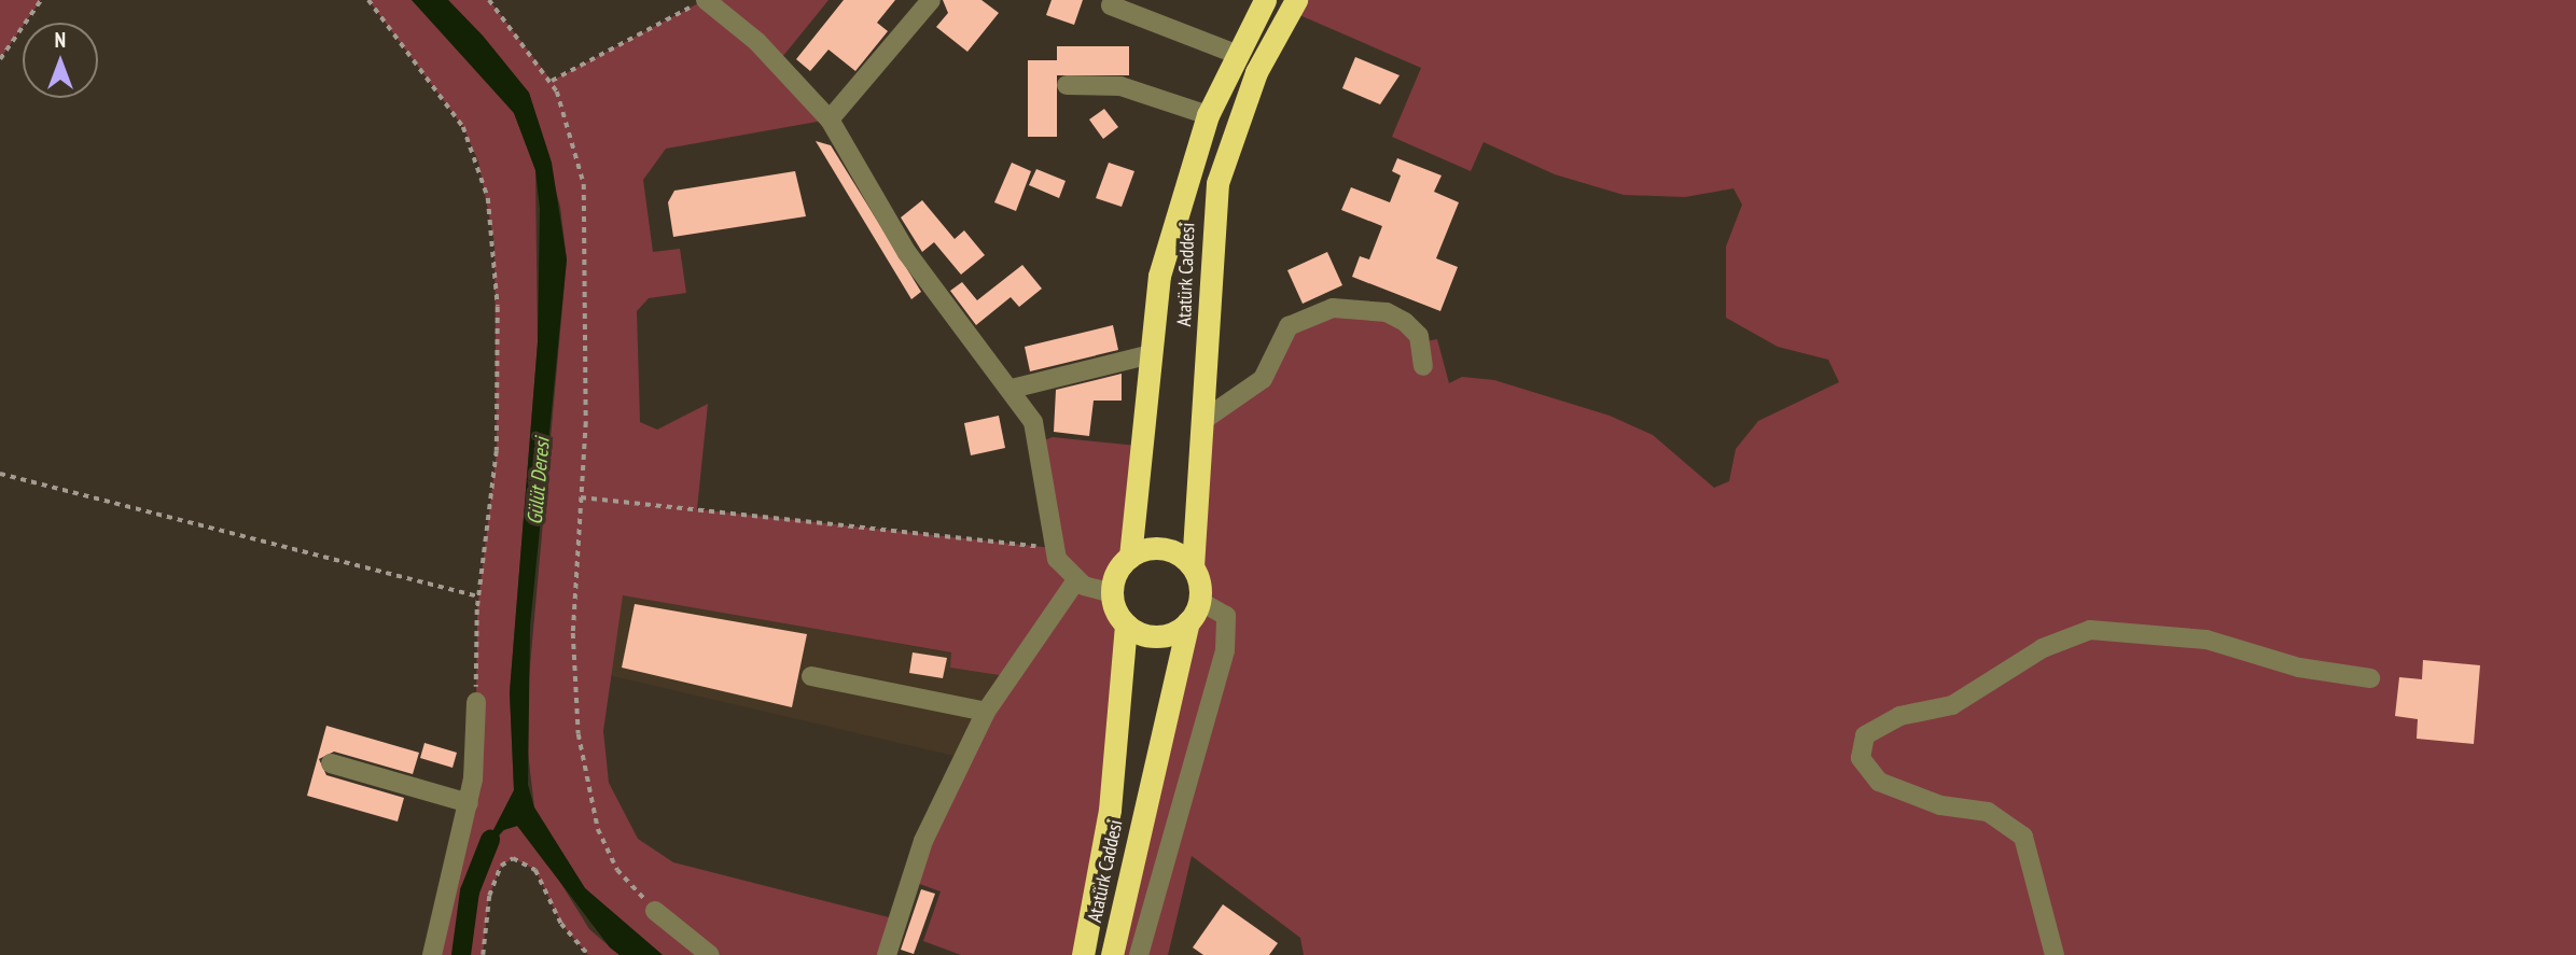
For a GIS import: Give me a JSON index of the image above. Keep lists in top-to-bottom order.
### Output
{
  "streets": {
    "highway": ["Atatürk Caddesi"]
  },
  "water": ["Gülüt Deresi"],
  "north": "top"
}
